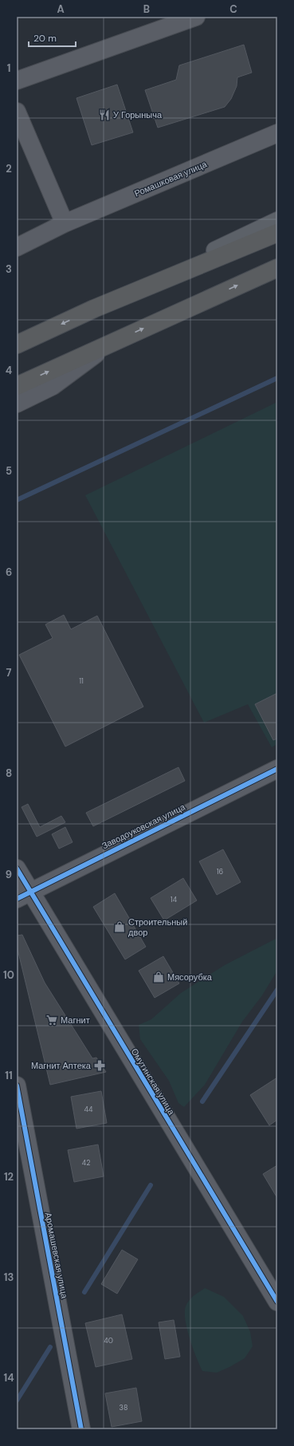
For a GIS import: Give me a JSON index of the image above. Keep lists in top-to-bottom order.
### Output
{
  "streets": {
    "street": [
      "Ромашковая улица",
      "Заводоуковская улица",
      "Омутинская улица",
      "Аромашевская улица"
    ]
  },
  "crossings": [
    ["Заводоуковская улица", "Омутинская улица"]
  ],
  "places": {
    "restaurant": ["У Горыныча"],
    "shop": ["Строительный двор", "Мясорубка"],
    "supermarket": ["Магнит"],
    "pharmacy": ["Магнит Аптека"]
  },
  "house_numbers": [
    "11",
    "16",
    "14",
    "44",
    "42",
    "40",
    "38"
  ],
  "scale_bar": "20 m",
  "grid": {
    "columns": ["A", "B", "C"],
    "rows": [
      "1",
      "2",
      "3",
      "4",
      "5",
      "6",
      "7",
      "8",
      "9",
      "10",
      "11",
      "12",
      "13",
      "14"
    ]
  }
}
